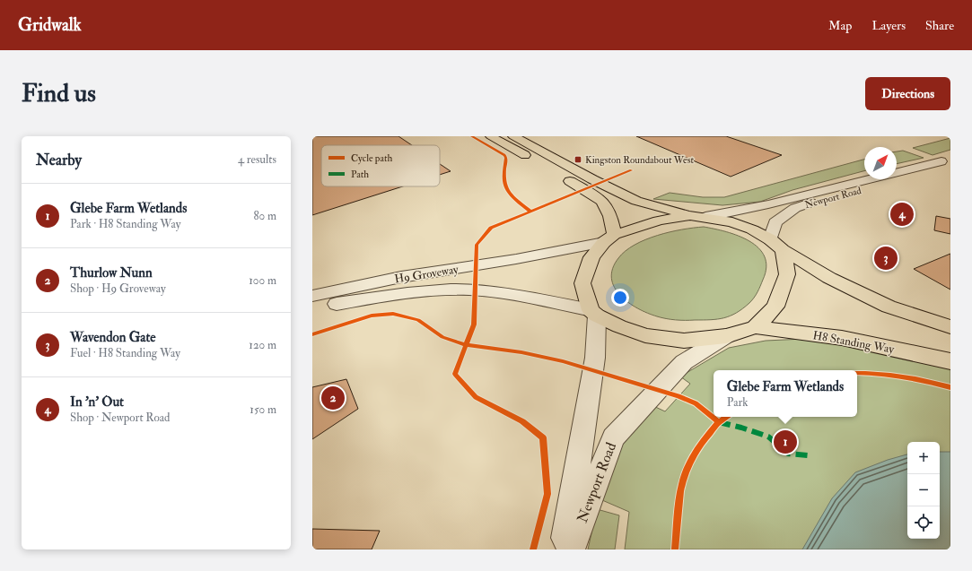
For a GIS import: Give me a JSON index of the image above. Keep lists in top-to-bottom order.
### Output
{
  "streets": {
    "highway": ["H8 Standing Way"],
    "street": ["Newport Road", "H9 Groveway"]
  },
  "crossings": [
    ["Newport Road", "H9 Groveway"]
  ],
  "places": {
    "transit": ["Kingston Roundabout West"]
  },
  "legend": ["Cycle path", "Path"],
  "north": "top right",
  "page": {
    "header": "Gridwalk",
    "nav": ["Map", "Layers", "Share"],
    "buttons": "Directions",
    "title": "Find us",
    "heading": ["Nearby", "4 results"],
    "list": [
      {
        "mark": "1",
        "name": "Glebe Farm Wetlands",
        "note": "Park · H8 Standing Way",
        "value": "80 m"
      },
      {
        "mark": "2",
        "name": "Thurlow Nunn",
        "note": "Shop · H9 Groveway",
        "value": "100 m"
      },
      {
        "mark": "3",
        "name": "Wavendon Gate",
        "note": "Fuel · H8 Standing Way",
        "value": "120 m"
      },
      {
        "mark": "4",
        "name": "In 'n' Out",
        "note": "Shop · Newport Road",
        "value": "150 m"
      }
    ],
    "pins": [
      "4",
      "3",
      "2",
      "1"
    ],
    "popup": ["Glebe Farm Wetlands", "Park"],
    "map_buttons": ["+", "−"]
  }
}
